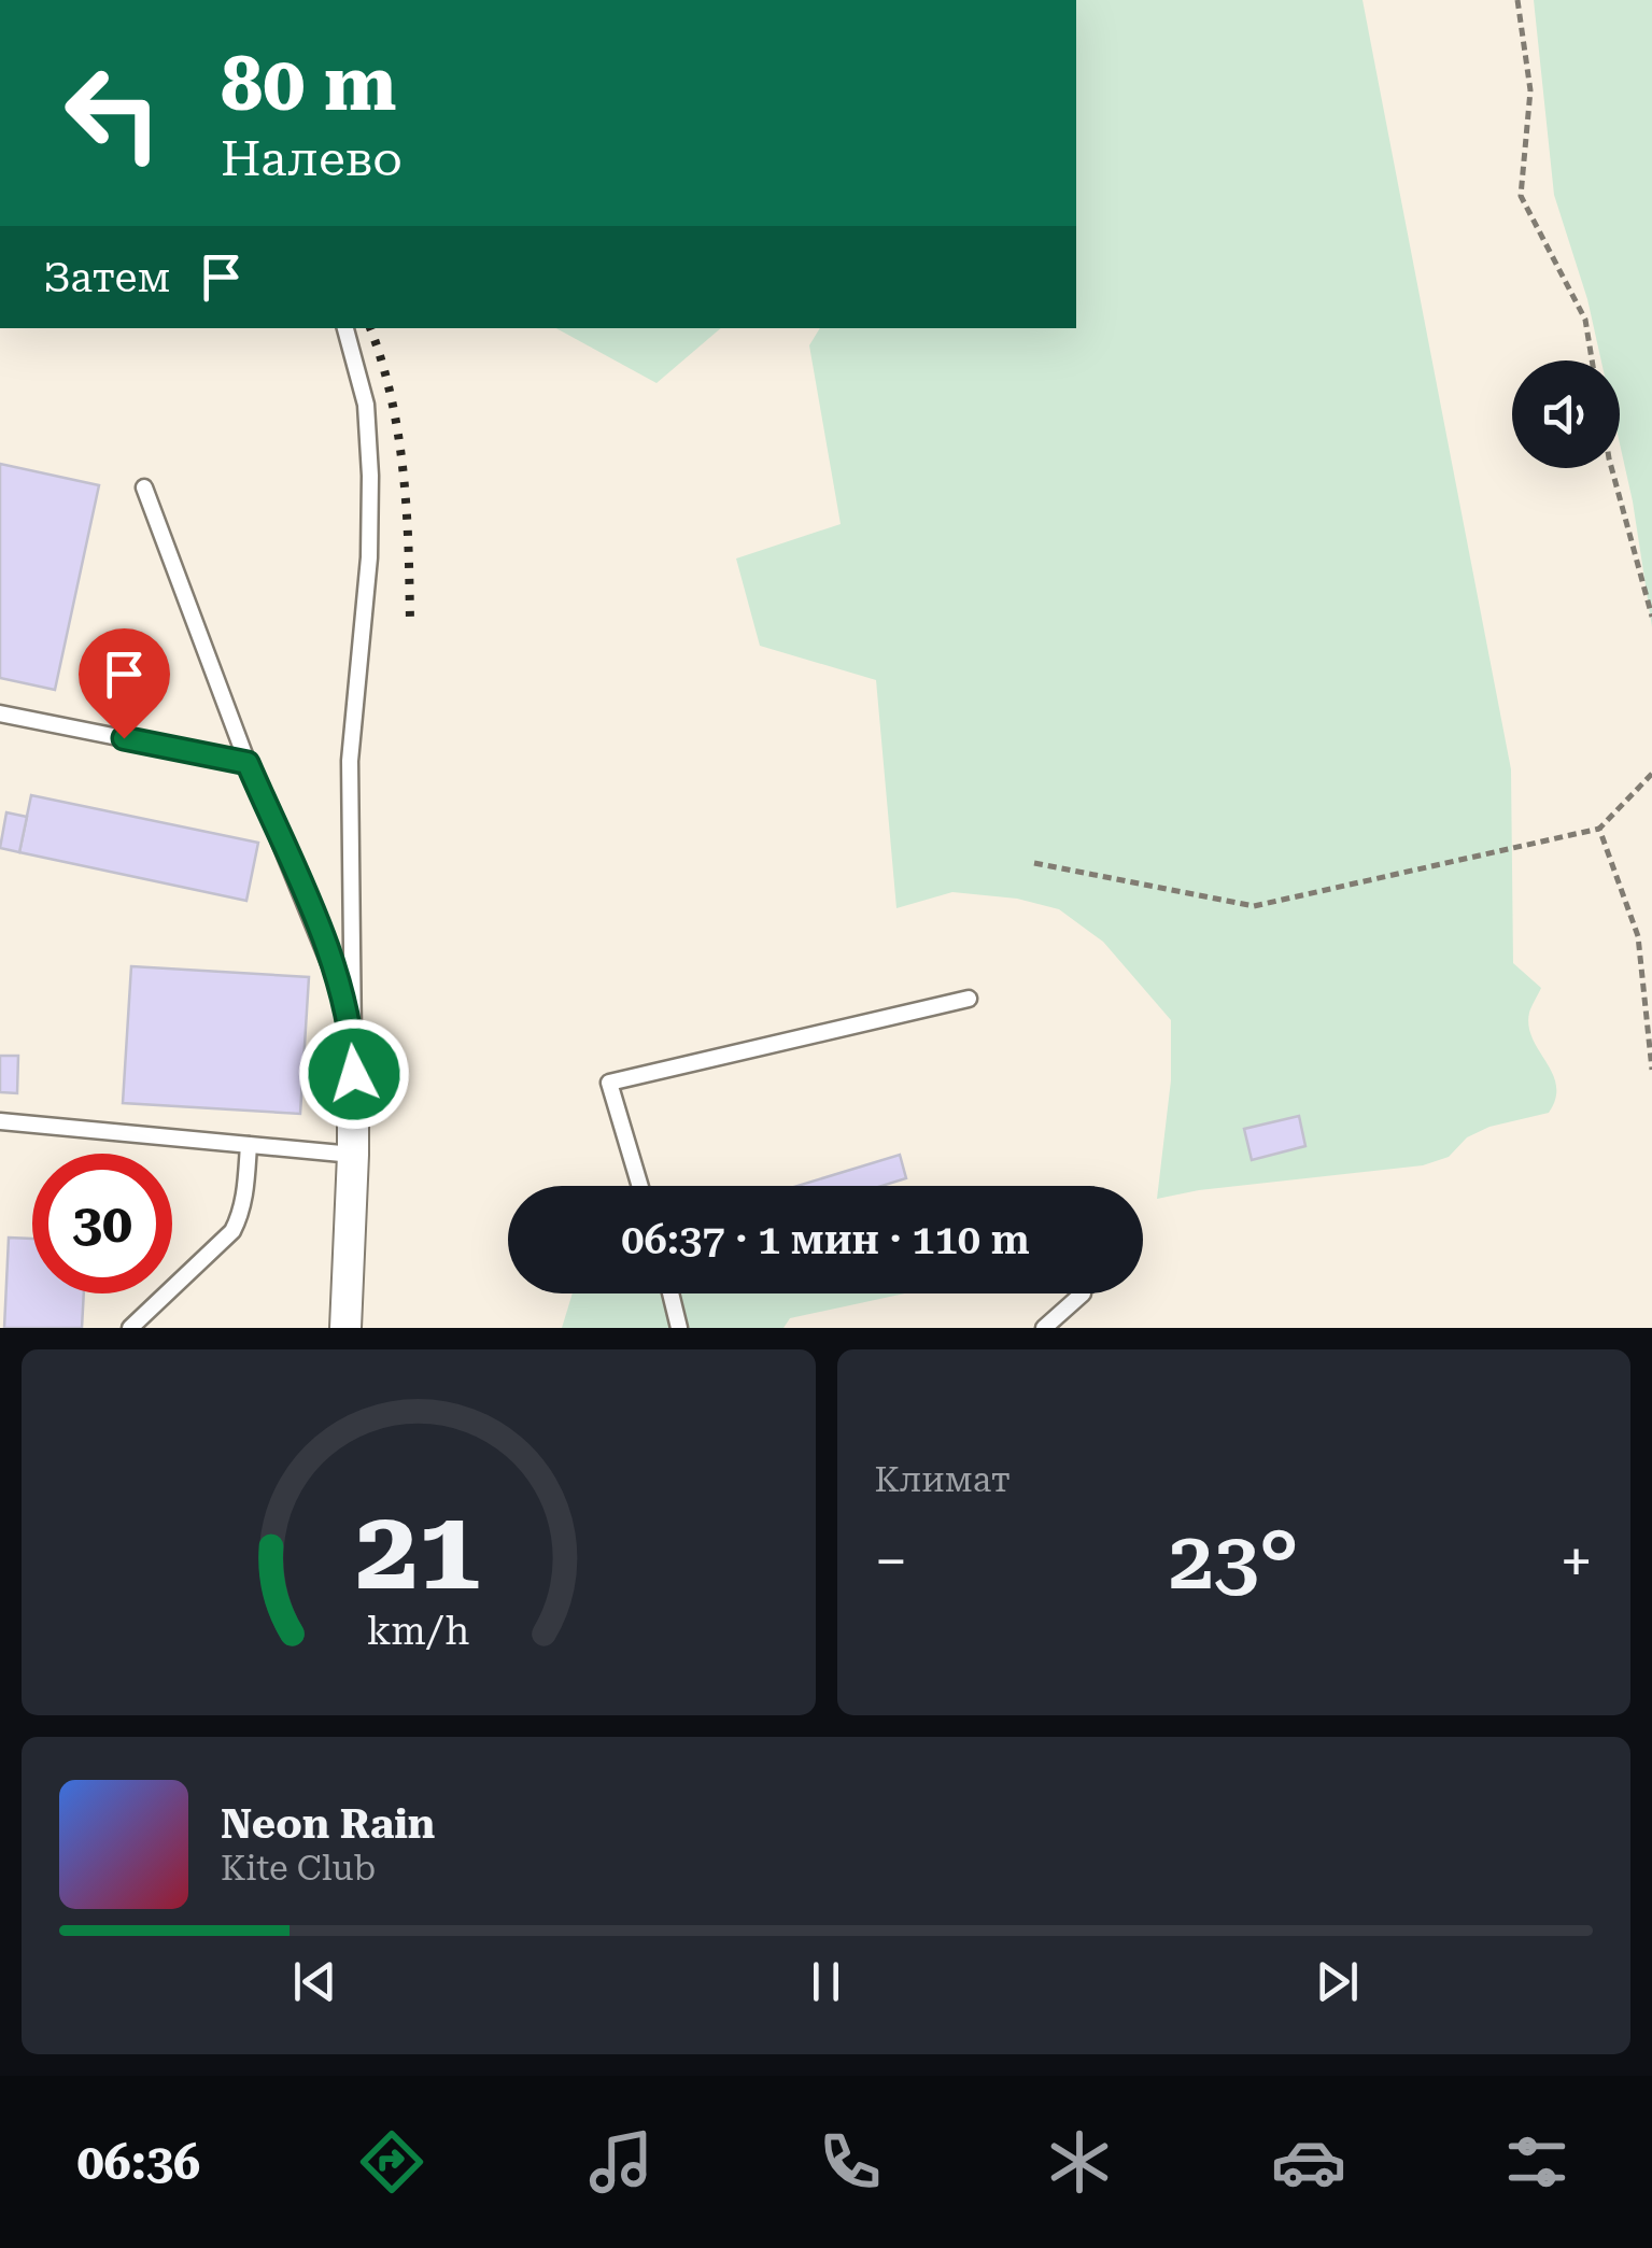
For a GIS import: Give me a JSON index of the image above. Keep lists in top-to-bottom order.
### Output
{
  "page": {
    "turn": ["80 m", "Налево"],
    "then": "Затем",
    "limit": "30",
    "trip": "06:37 · 1 мин · 110 m",
    "tile": "Климат",
    "heat": ["−", "23°", "+"],
    "song": ["Neon Rain", "Kite Club"],
    "tabs": "06:36",
    "gauge": ["21", "km/h"]
  }
}
